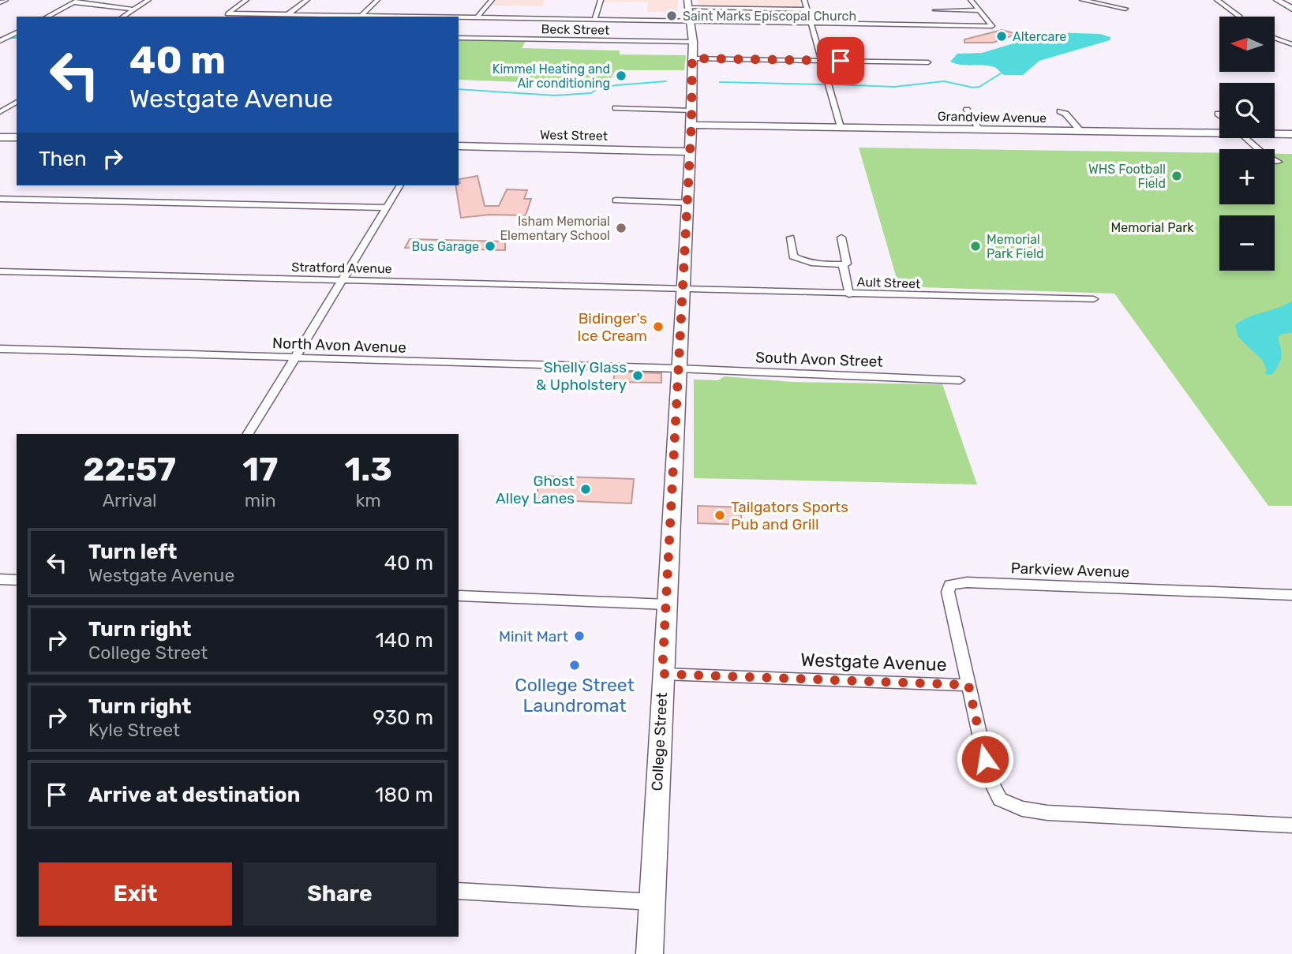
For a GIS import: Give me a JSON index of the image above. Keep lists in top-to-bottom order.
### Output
{
  "streets": {
    "main road": ["Grandview Avenue", "West Street", "College Street"],
    "street": [
      "Beck Street",
      "Stratford Avenue",
      "Ault Street",
      "North Avon Avenue",
      "South Avon Street",
      "Parkview Avenue",
      "Westgate Avenue"
    ]
  },
  "crossings": [
    ["Beck Street", "College Street"],
    ["Grandview Avenue", "College Street"],
    ["West Street", "College Street"],
    ["Stratford Avenue", "Ault Street"],
    ["Stratford Avenue", "College Street"],
    ["Ault Street", "College Street"],
    ["North Avon Avenue", "South Avon Street"],
    ["North Avon Avenue", "College Street"],
    ["South Avon Street", "College Street"],
    ["Parkview Avenue", "Westgate Avenue"],
    ["Westgate Avenue", "College Street"]
  ],
  "parks": ["Memorial Park"],
  "places": [
    "Saint Marks Episcopal Church",
    "Altercare",
    "Kimmel Heating and Air conditioning",
    "WHS Football Field",
    "Isham Memorial Elementary School",
    "Bus Garage",
    "Memorial Park Field",
    "Bidinger's Ice Cream",
    "Shelly Glass & Upholstery",
    "Ghost Alley Lanes",
    "Tailgators Sports Pub and Grill",
    "Minit Mart",
    "College Street Laundromat"
  ],
  "north": "left",
  "page": {
    "map_buttons": ["+", "−"],
    "turn": ["40 m", "Westgate Avenue"],
    "then": "Then",
    "eta": [
      "22:57",
      "Arrival",
      "17",
      "min",
      "1.3",
      "km"
    ],
    "list": [
      {
        "name": "Turn left",
        "note": "Westgate Avenue",
        "value": "40 m"
      },
      {
        "name": "Turn right",
        "note": "College Street",
        "value": "140 m"
      },
      {
        "name": "Turn right",
        "note": "Kyle Street",
        "value": "930 m"
      },
      {
        "name": "Arrive at destination",
        "value": "180 m"
      }
    ],
    "buttons": ["Exit", "Share"]
  }
}
